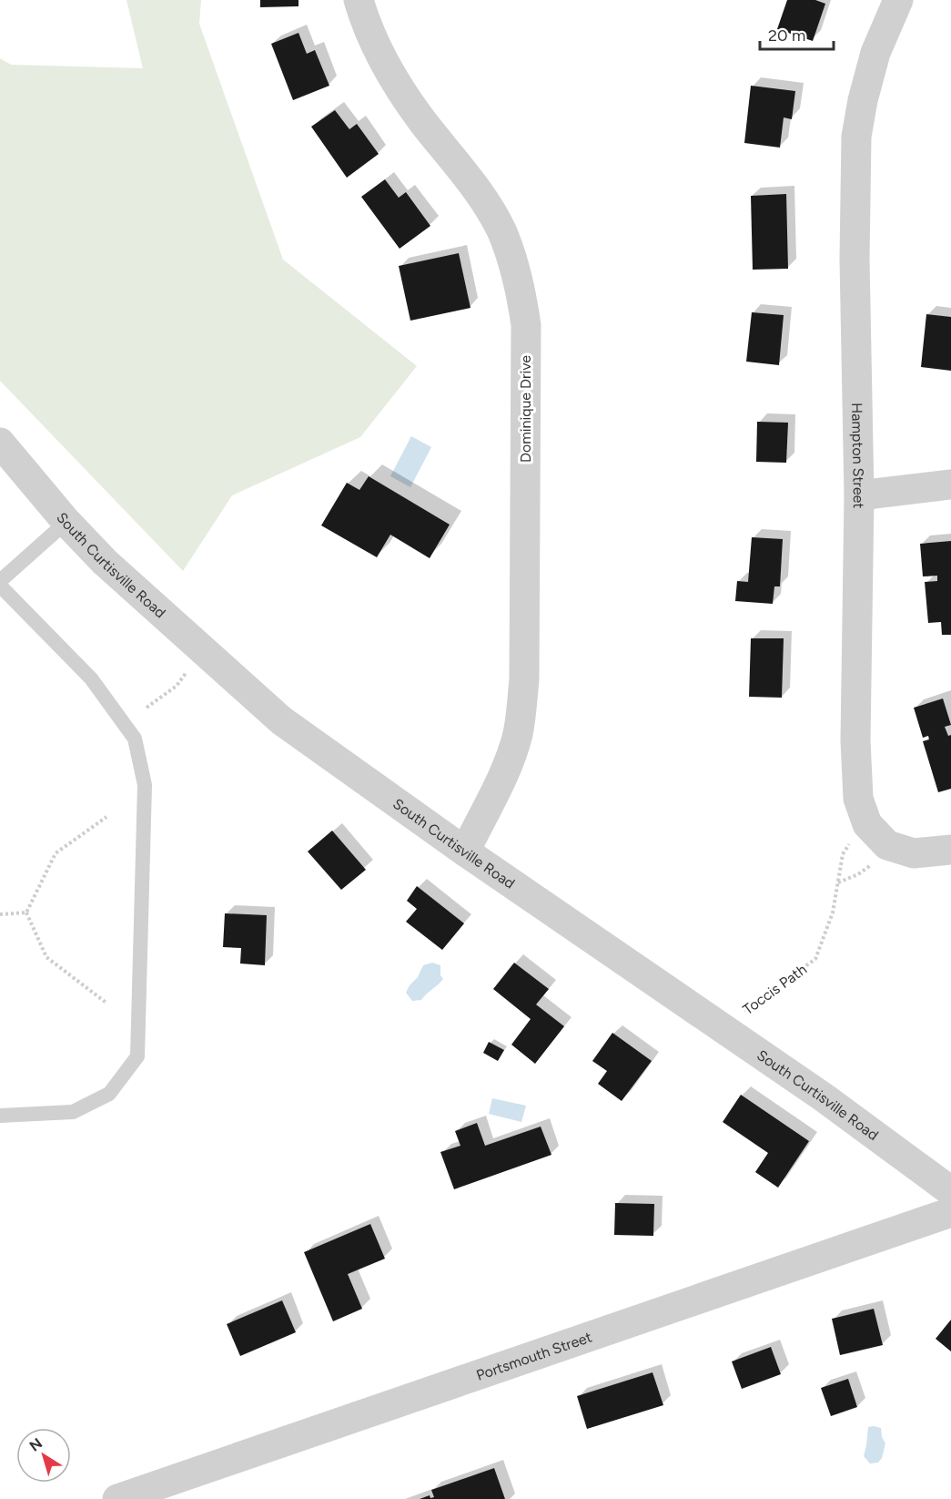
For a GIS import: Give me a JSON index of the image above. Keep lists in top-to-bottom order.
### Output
{
  "streets": {
    "street": [
      "Dominique Drive",
      "Hampton Street",
      "South Curtisville Road",
      "Portsmouth Street"
    ],
    "path": ["Toccis Path"]
  },
  "crossings": [
    ["Dominique Drive", "South Curtisville Road"],
    ["Hampton Street", "Toccis Path"],
    ["South Curtisville Road", "Toccis Path"]
  ],
  "scale_bar": "20 m",
  "north": "top left"
}
